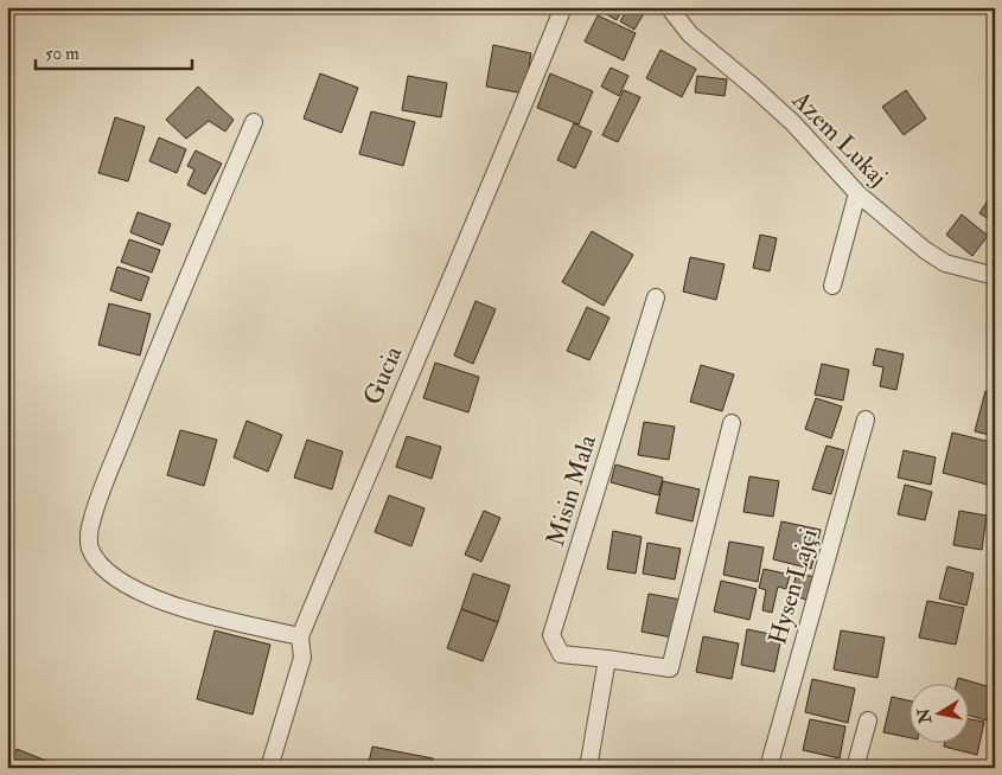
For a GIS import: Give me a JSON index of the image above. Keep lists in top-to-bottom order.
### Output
{
  "streets": {
    "street": [
      "Azem Lukaj",
      "Gucia",
      "Misin Mala",
      "Hysen Lajçi"
    ]
  },
  "scale_bar": "50 m",
  "north": "left"
}
